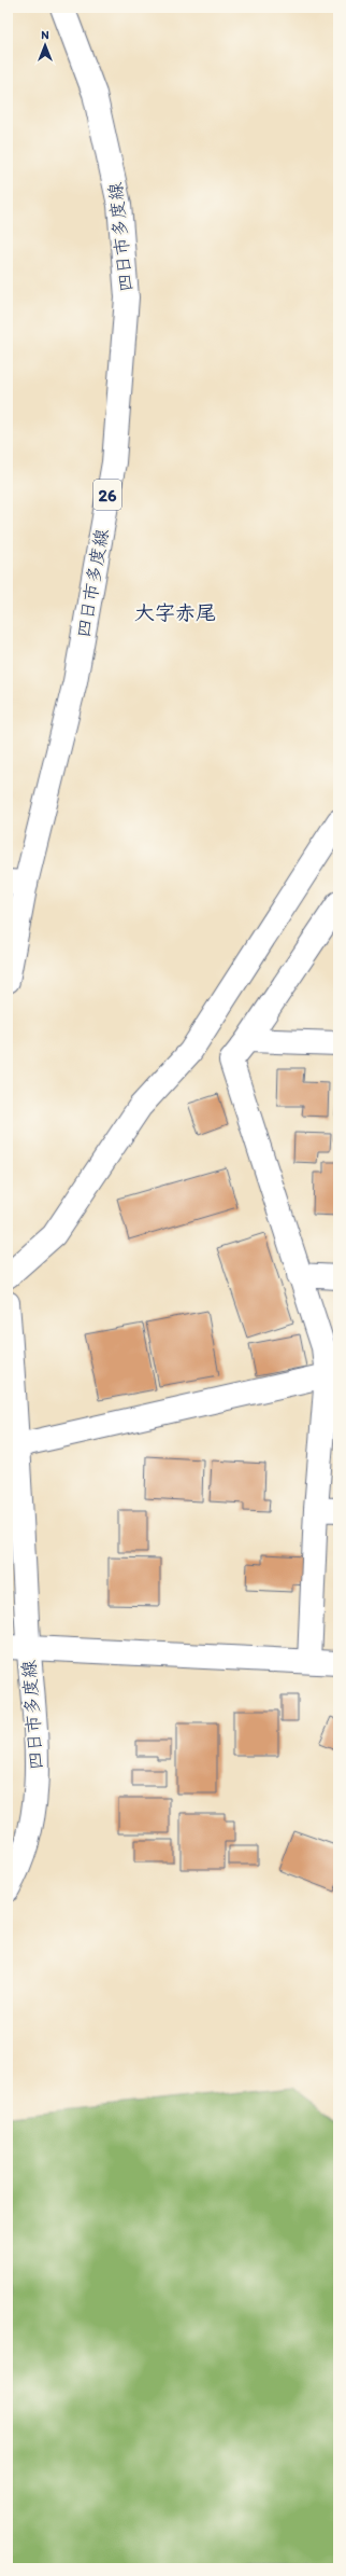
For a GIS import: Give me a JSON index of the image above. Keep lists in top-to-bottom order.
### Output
{
  "streets": {
    "street": ["四日市多度線", "26"]
  },
  "districts": ["大字赤尾"],
  "north": "top"
}
